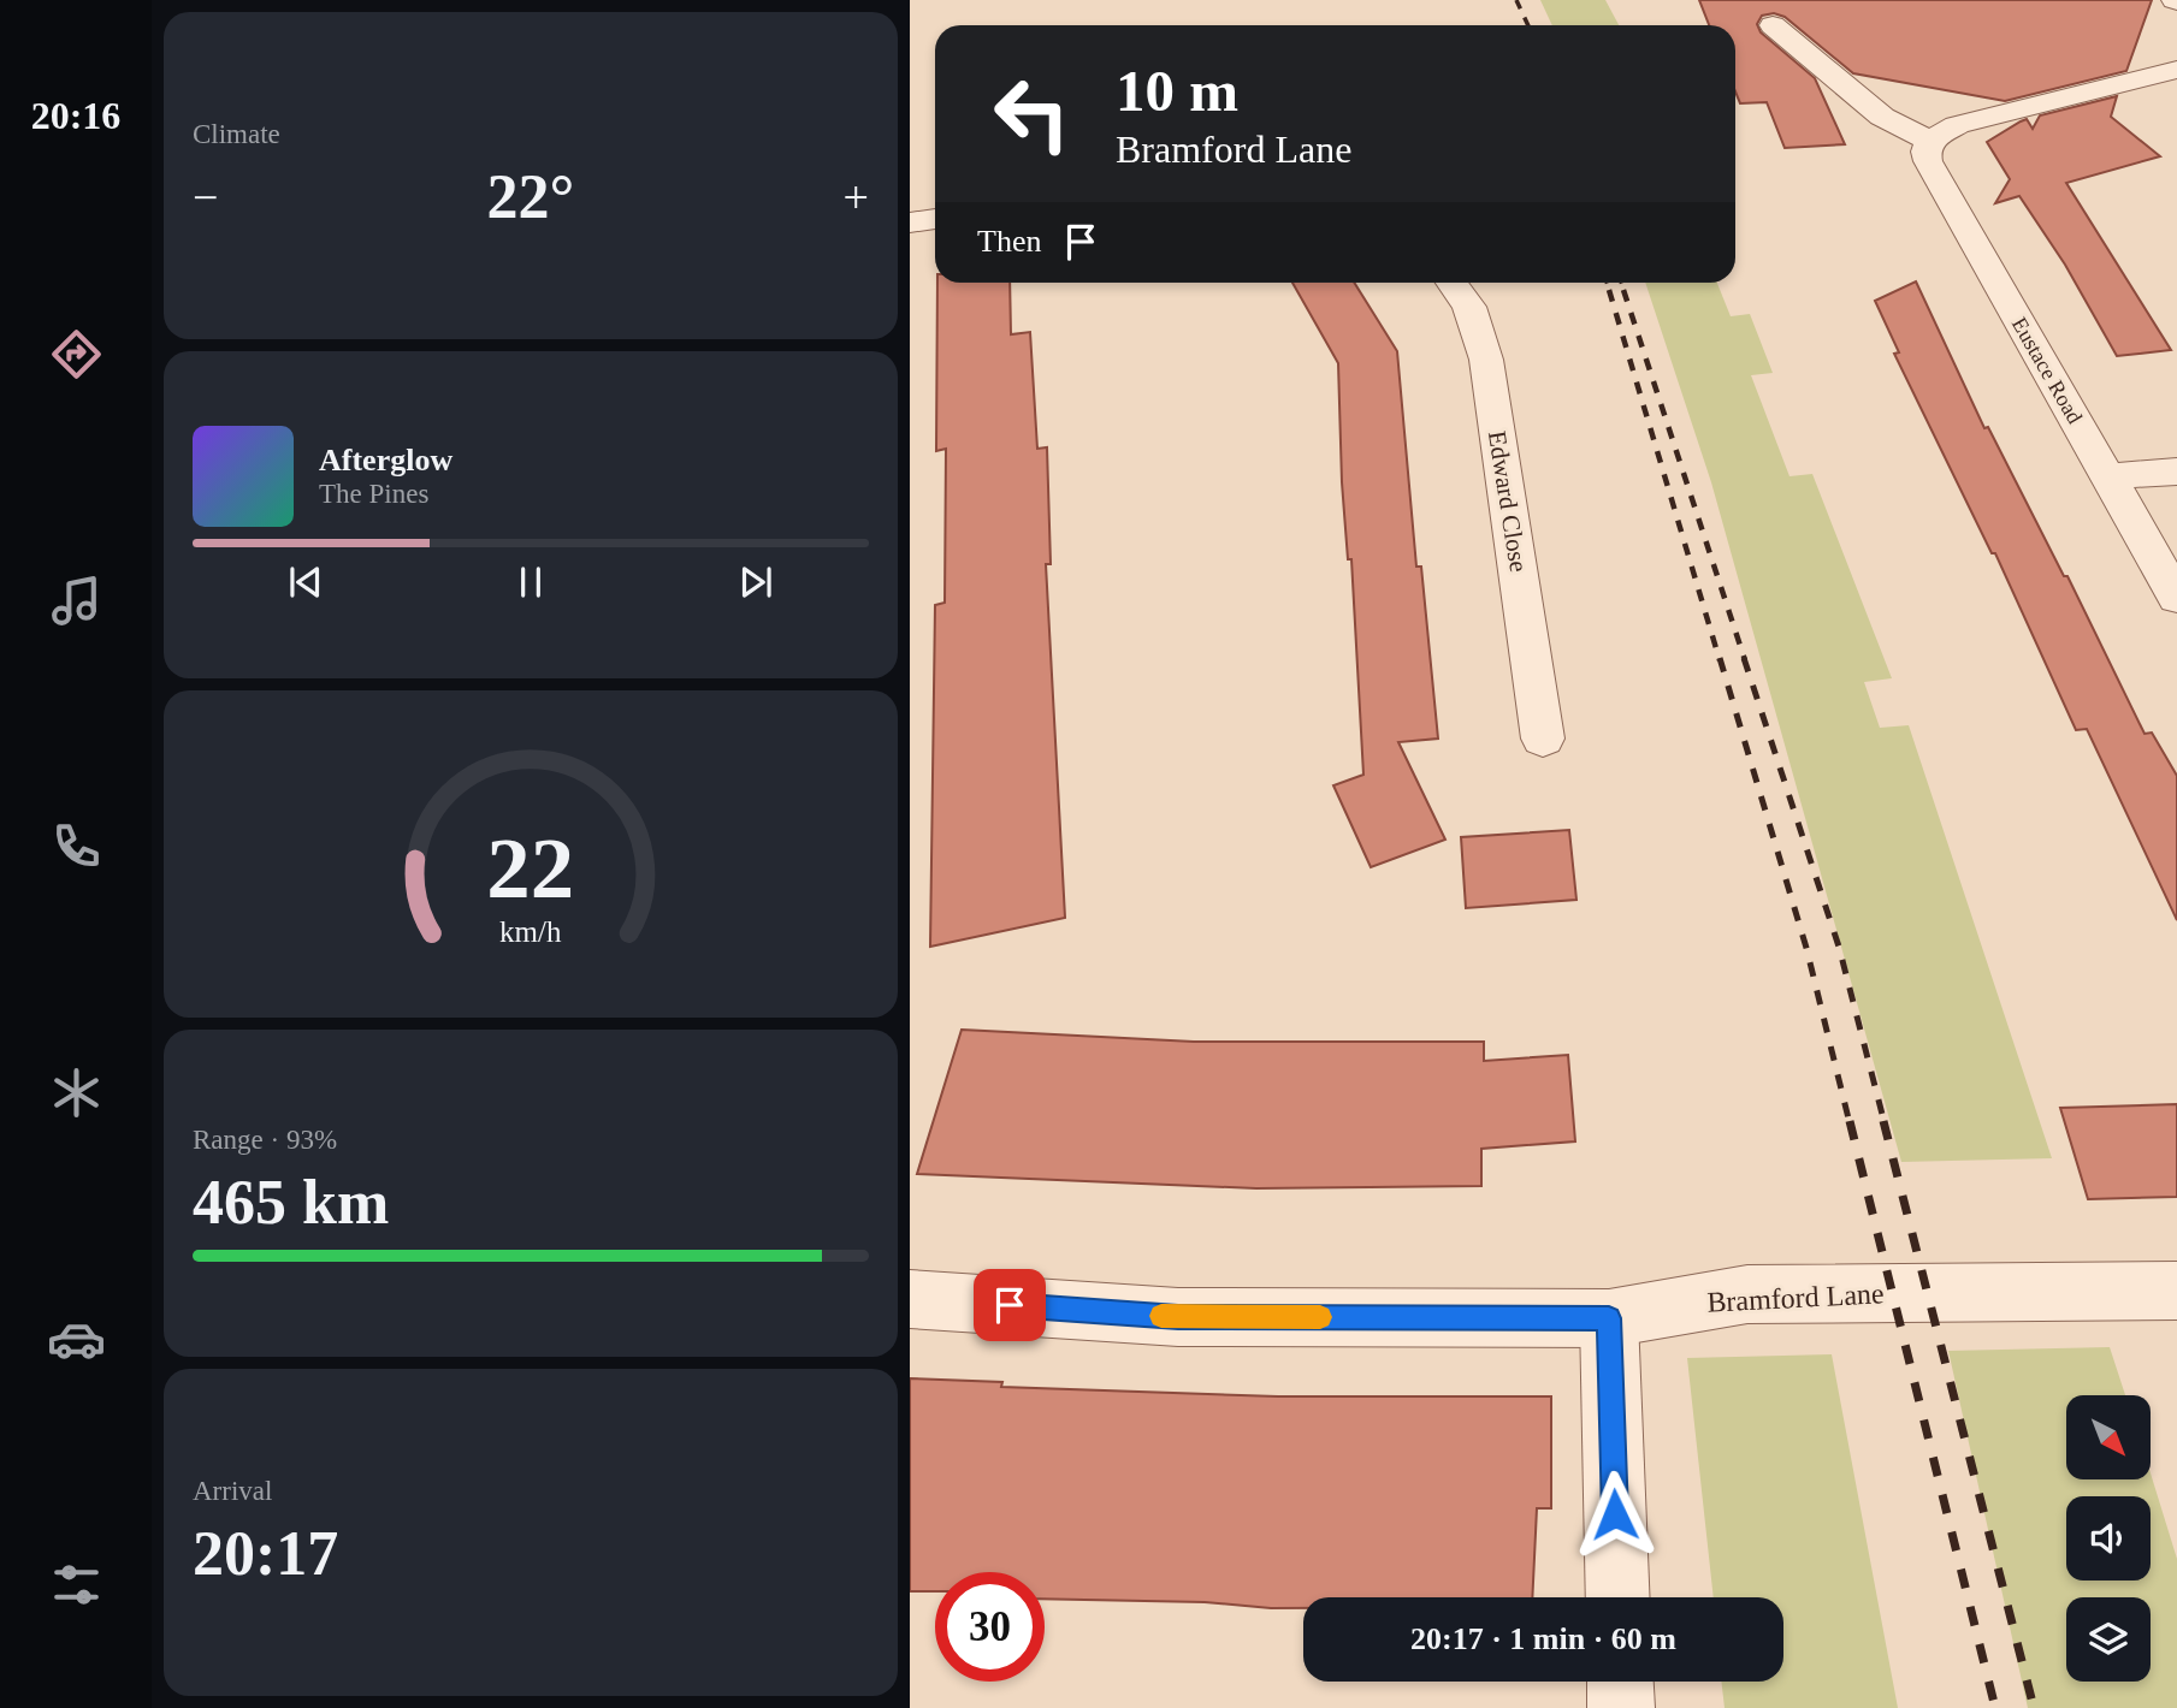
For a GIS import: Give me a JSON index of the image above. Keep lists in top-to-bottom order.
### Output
{
  "streets": {
    "street": ["Eustace Road", "Edward Close", "Bramford Lane"]
  },
  "north": "bottom right",
  "page": {
    "tabs": "20:16",
    "tile": [
      "Climate",
      ["Range · 93%", "465 km"],
      ["Arrival", "20:17"]
    ],
    "turn": ["10 m", "Bramford Lane"],
    "heat": ["−", "22°", "+"],
    "then": "Then",
    "song": ["Afterglow", "The Pines"],
    "limit": "30",
    "trip": "20:17 · 1 min · 60 m",
    "gauge": ["22", "km/h"]
  }
}
